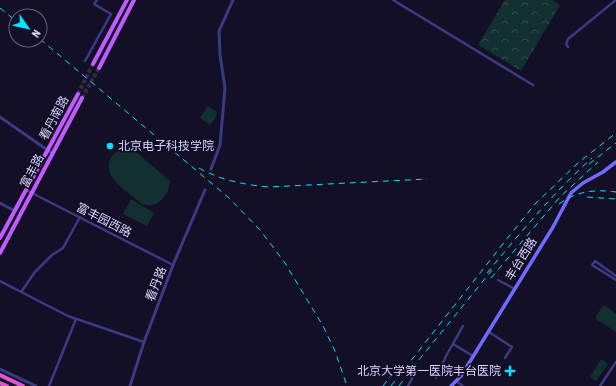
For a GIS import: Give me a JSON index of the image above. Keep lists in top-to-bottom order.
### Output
{
  "streets": {
    "main road": ["看丹南路", "富丰路", "丰台西路"],
    "street": ["富丰园西路", "看丹路"]
  },
  "crossings": [
    ["看丹南路", "富丰路"],
    ["富丰路", "富丰园西路"],
    ["富丰园西路", "看丹路"]
  ],
  "places": {
    "other": ["北京电子科技学院"],
    "health": ["北京大学第一医院丰台医院"]
  },
  "north": "bottom right"
}
